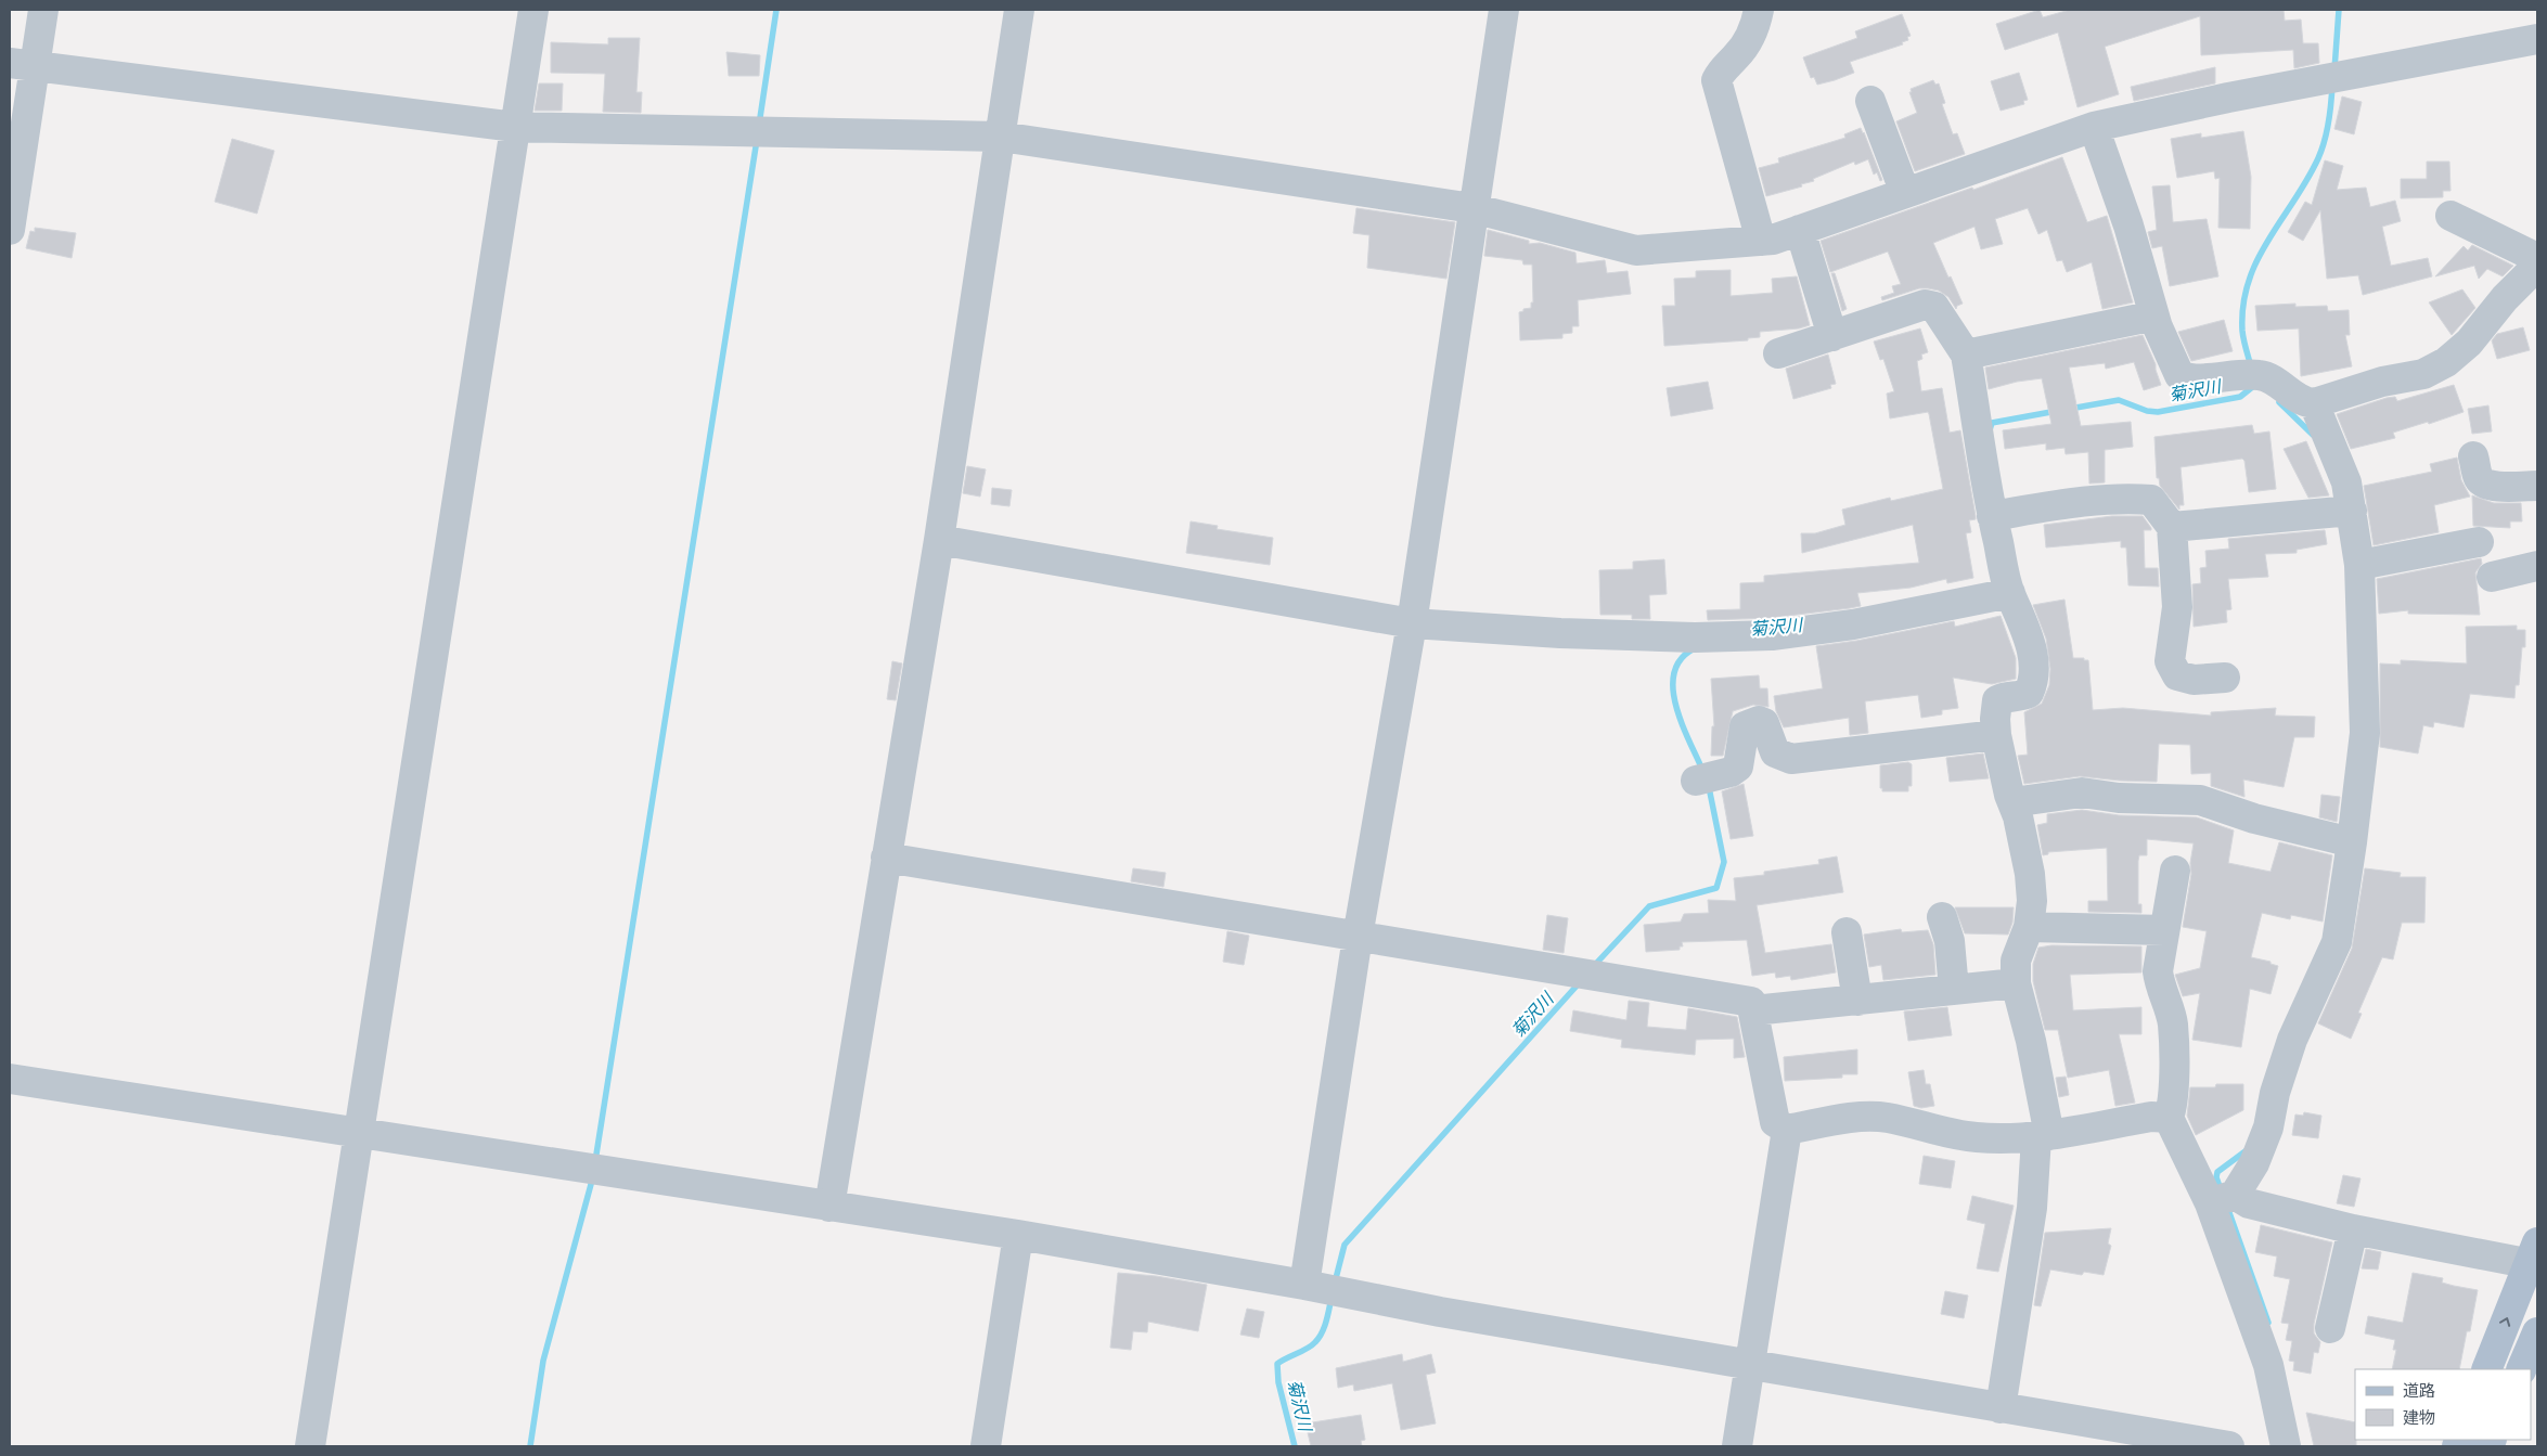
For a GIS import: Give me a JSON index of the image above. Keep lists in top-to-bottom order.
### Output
{
  "water": ["菊沢川"],
  "legend": ["道路", "建物"]
}
